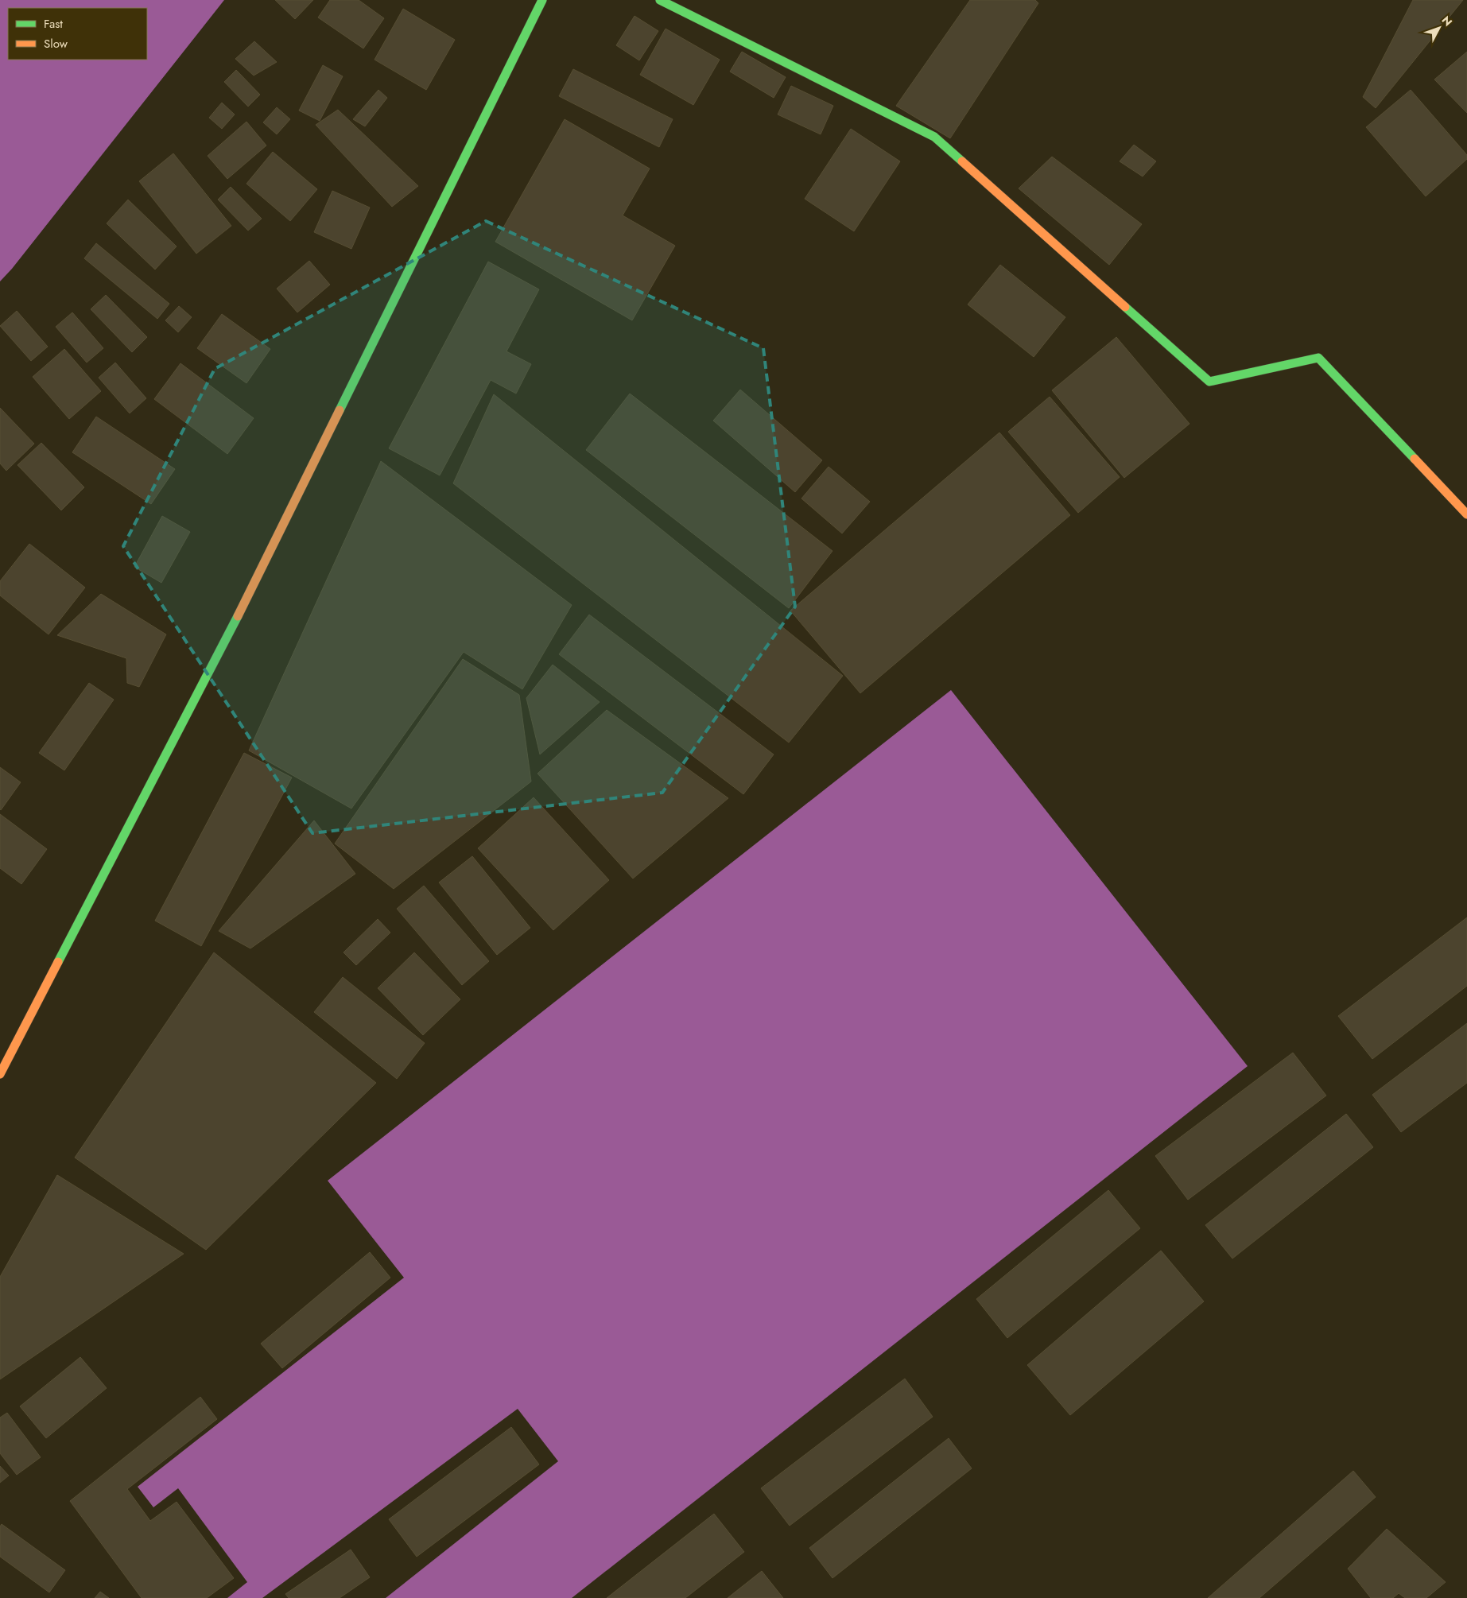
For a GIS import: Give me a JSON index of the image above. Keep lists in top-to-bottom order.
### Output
{
  "legend": ["Fast", "Slow"],
  "north": "top right"
}
